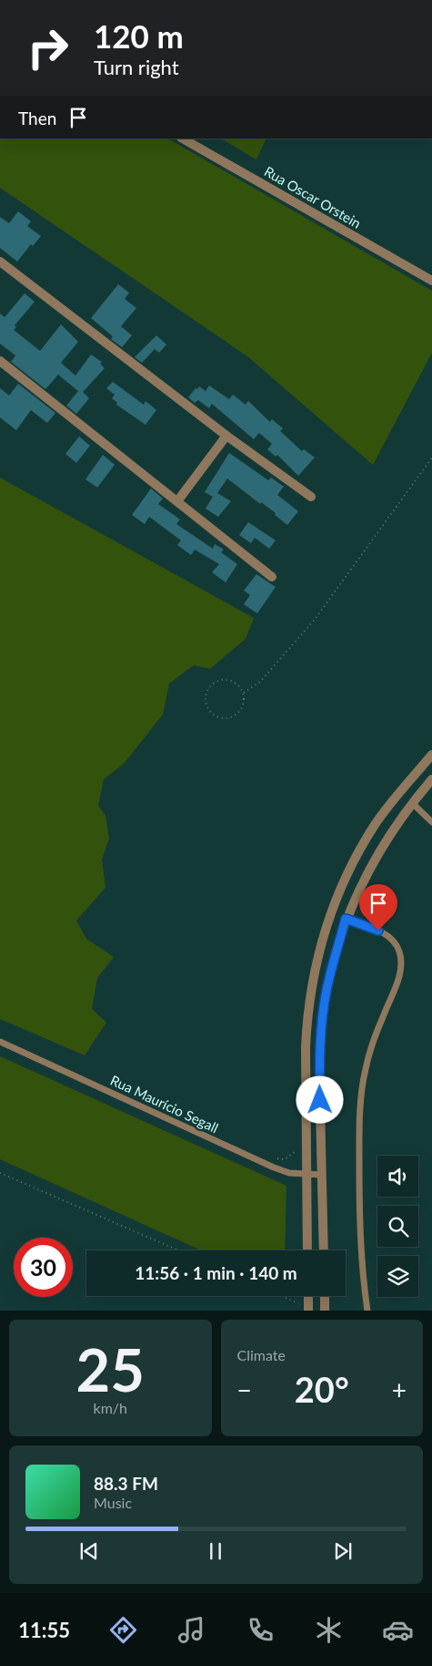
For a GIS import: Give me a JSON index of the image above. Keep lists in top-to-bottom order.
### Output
{
  "streets": {
    "street": ["Rua Oscar Orstein"],
    "lane": ["Rua Maurício Segall"]
  },
  "page": {
    "turn": ["120 m", "Turn right"],
    "then": "Then",
    "limit": "30",
    "trip": "11:56 · 1 min · 140 m",
    "tile": [
      ["25", "km/h"],
      "Climate"
    ],
    "heat": ["−", "20°", "+"],
    "song": ["88.3 FM", "Music"],
    "tabs": "11:55"
  }
}
